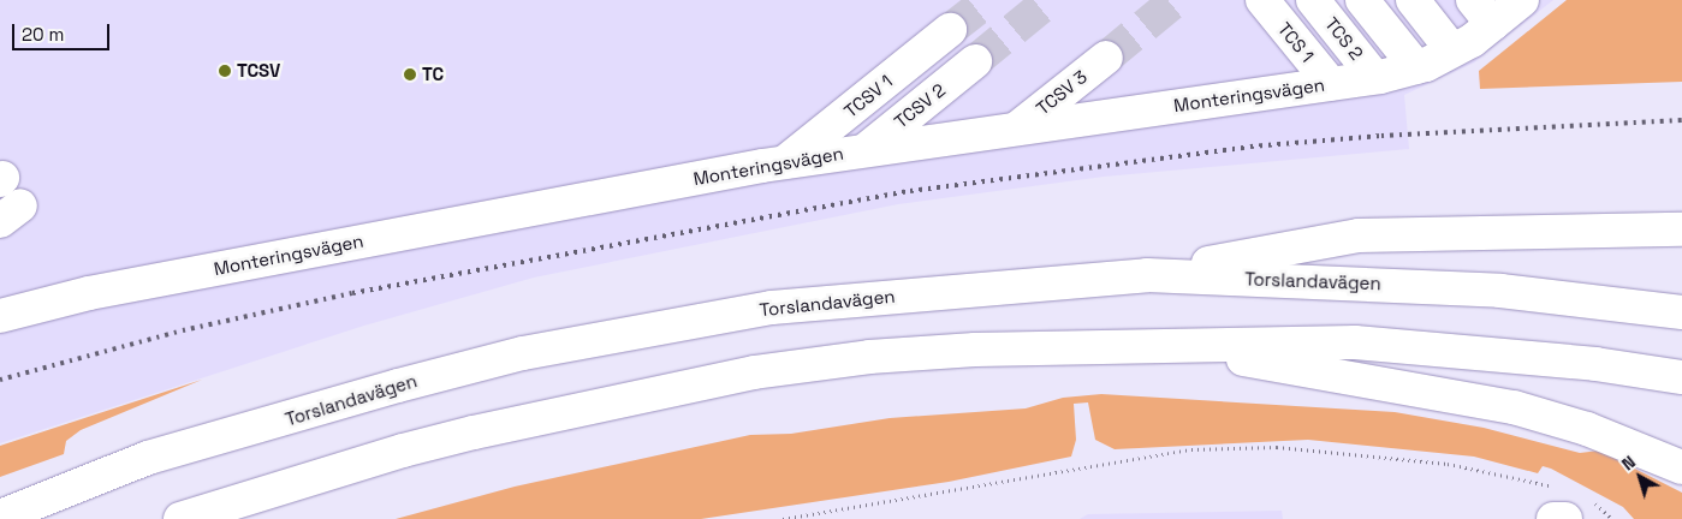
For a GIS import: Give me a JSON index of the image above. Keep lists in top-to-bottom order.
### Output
{
  "streets": {
    "main road": [
      "TCS 2",
      "TCS 1",
      "TCSV 3",
      "Monteringsvägen",
      "TCSV 1",
      "TCSV 2",
      "Torslandavägen"
    ]
  },
  "crossings": [
    ["TCS 2", "Monteringsvägen"],
    ["TCS 1", "Monteringsvägen"],
    ["TCSV 3", "Monteringsvägen"],
    ["Monteringsvägen", "TCSV 1"],
    ["Monteringsvägen", "TCSV 2"]
  ],
  "places": ["TCSV", "TC"],
  "scale_bar": "20 m",
  "north": "top left"
}
